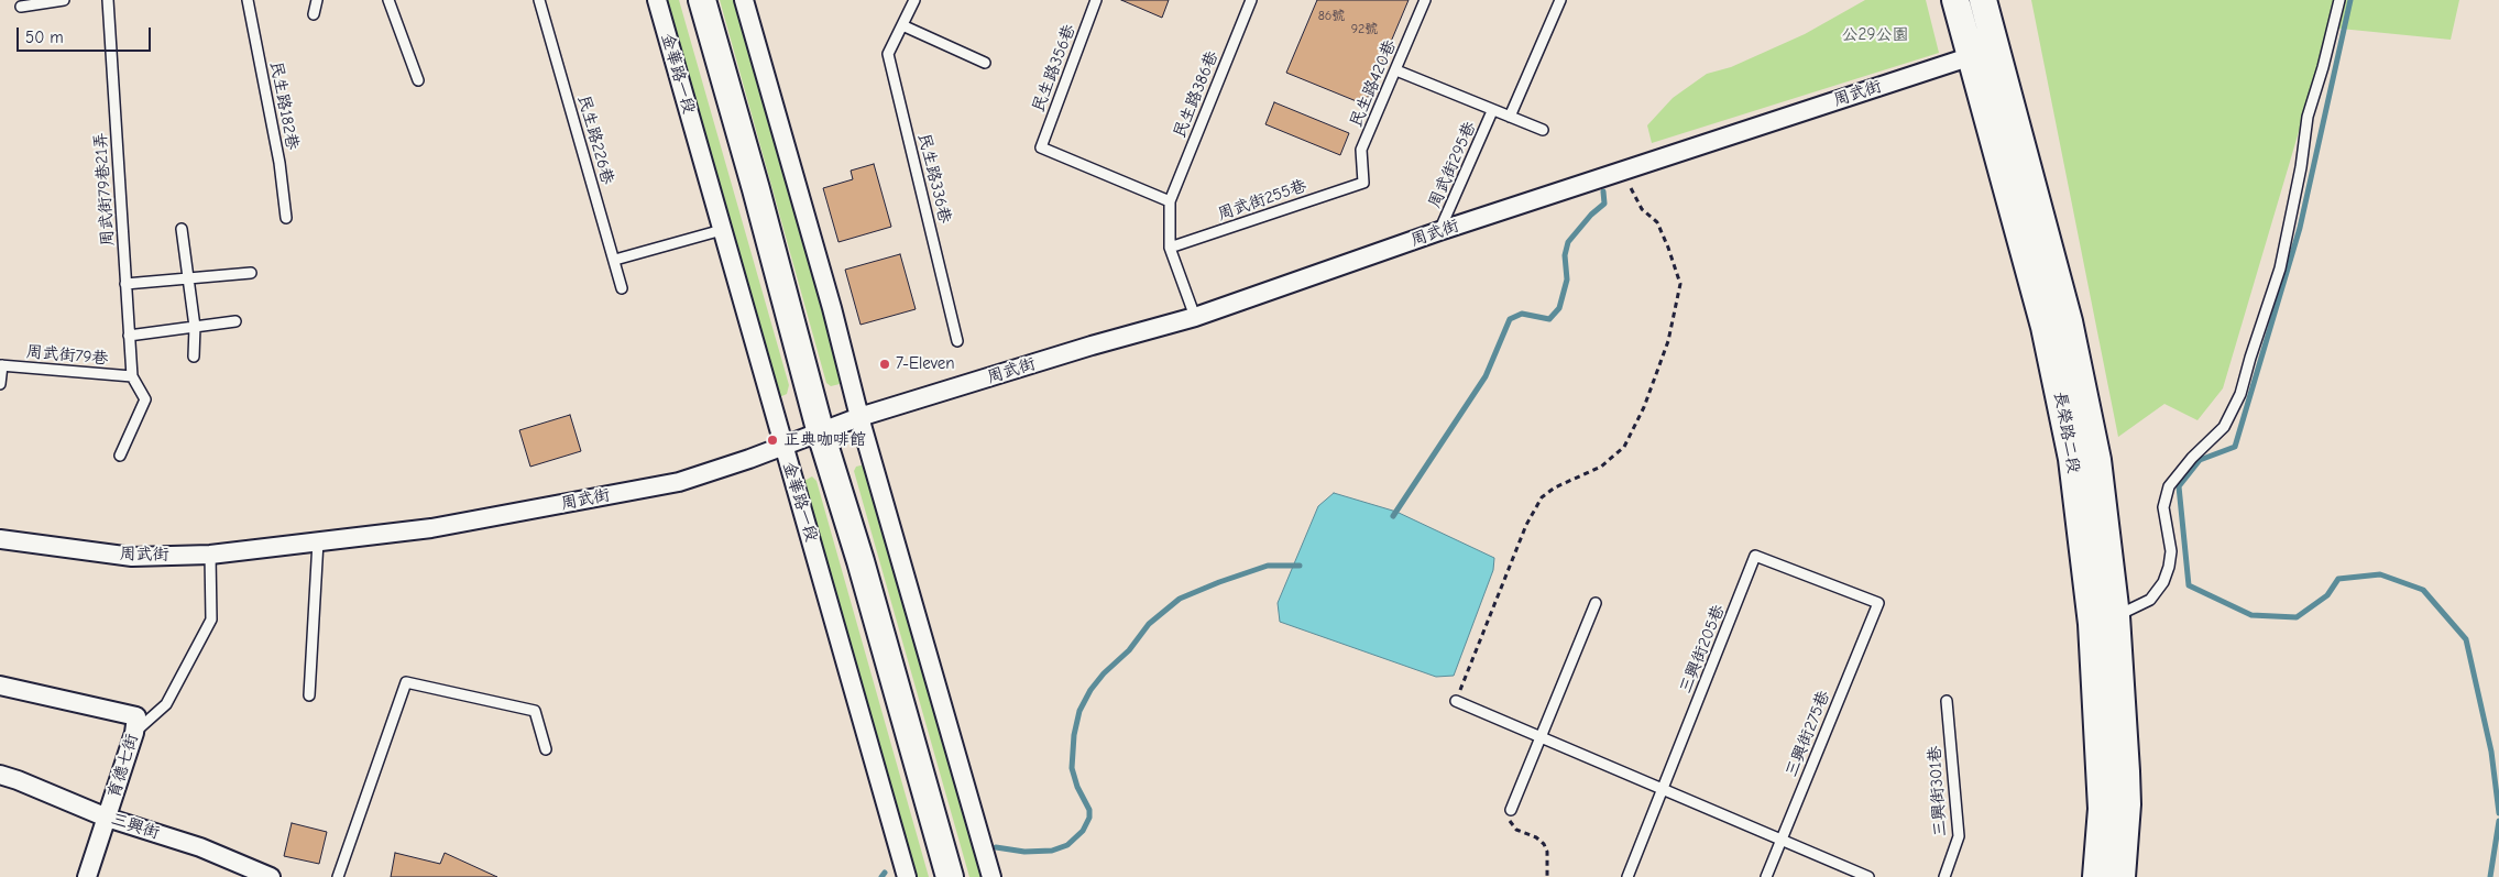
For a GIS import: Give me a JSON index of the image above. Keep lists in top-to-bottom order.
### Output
{
  "streets": {
    "main road": ["長榮路二段"],
    "street": [
      "金華路一段",
      "周武街",
      "育德七街",
      "三興街"
    ],
    "lane": [
      "民生路356巷",
      "民生路420巷",
      "民生路386巷",
      "民生路182巷",
      "民生路226巷",
      "周武街295巷",
      "民生路336巷",
      "周武街79巷21弄",
      "周武街255巷",
      "周武街79巷",
      "三興街205巷",
      "三興街275巷",
      "三興街301巷"
    ]
  },
  "crossings": [
    ["民生路356巷", "民生路386巷"],
    ["金華路一段", "周武街"],
    ["民生路420巷", "周武街255巷"],
    ["周武街", "周武街295巷"],
    ["周武街", "長榮路二段"],
    ["周武街79巷21弄", "周武街79巷"],
    ["三興街205巷", "三興街275巷"],
    ["育德七街", "三興街"]
  ],
  "parks": ["公29公園"],
  "places": ["7-Eleven", "正典咖啡館"],
  "house_numbers": ["86號", "92號"],
  "scale_bar": "50 m"
}
